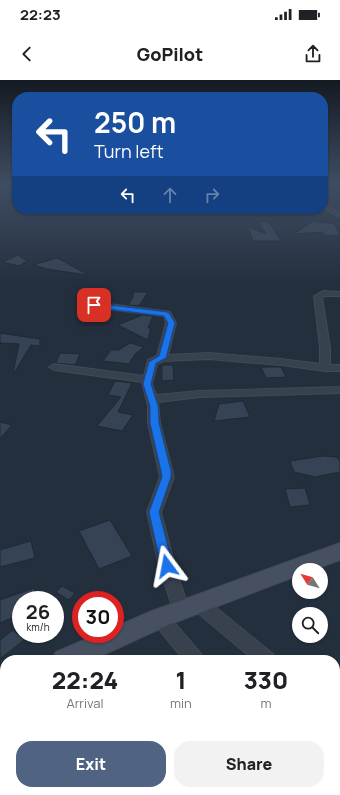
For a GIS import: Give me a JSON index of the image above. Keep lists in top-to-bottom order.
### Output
{
  "north": "top left",
  "page": {
    "status": "22:23",
    "header": "GoPilot",
    "turn": ["250 m", "Turn left"],
    "speed": "26 km/h",
    "limit": "30",
    "eta": [
      "22:24",
      "Arrival",
      "1",
      "min",
      "330",
      "m"
    ],
    "buttons": ["Exit", "Share"]
  }
}
